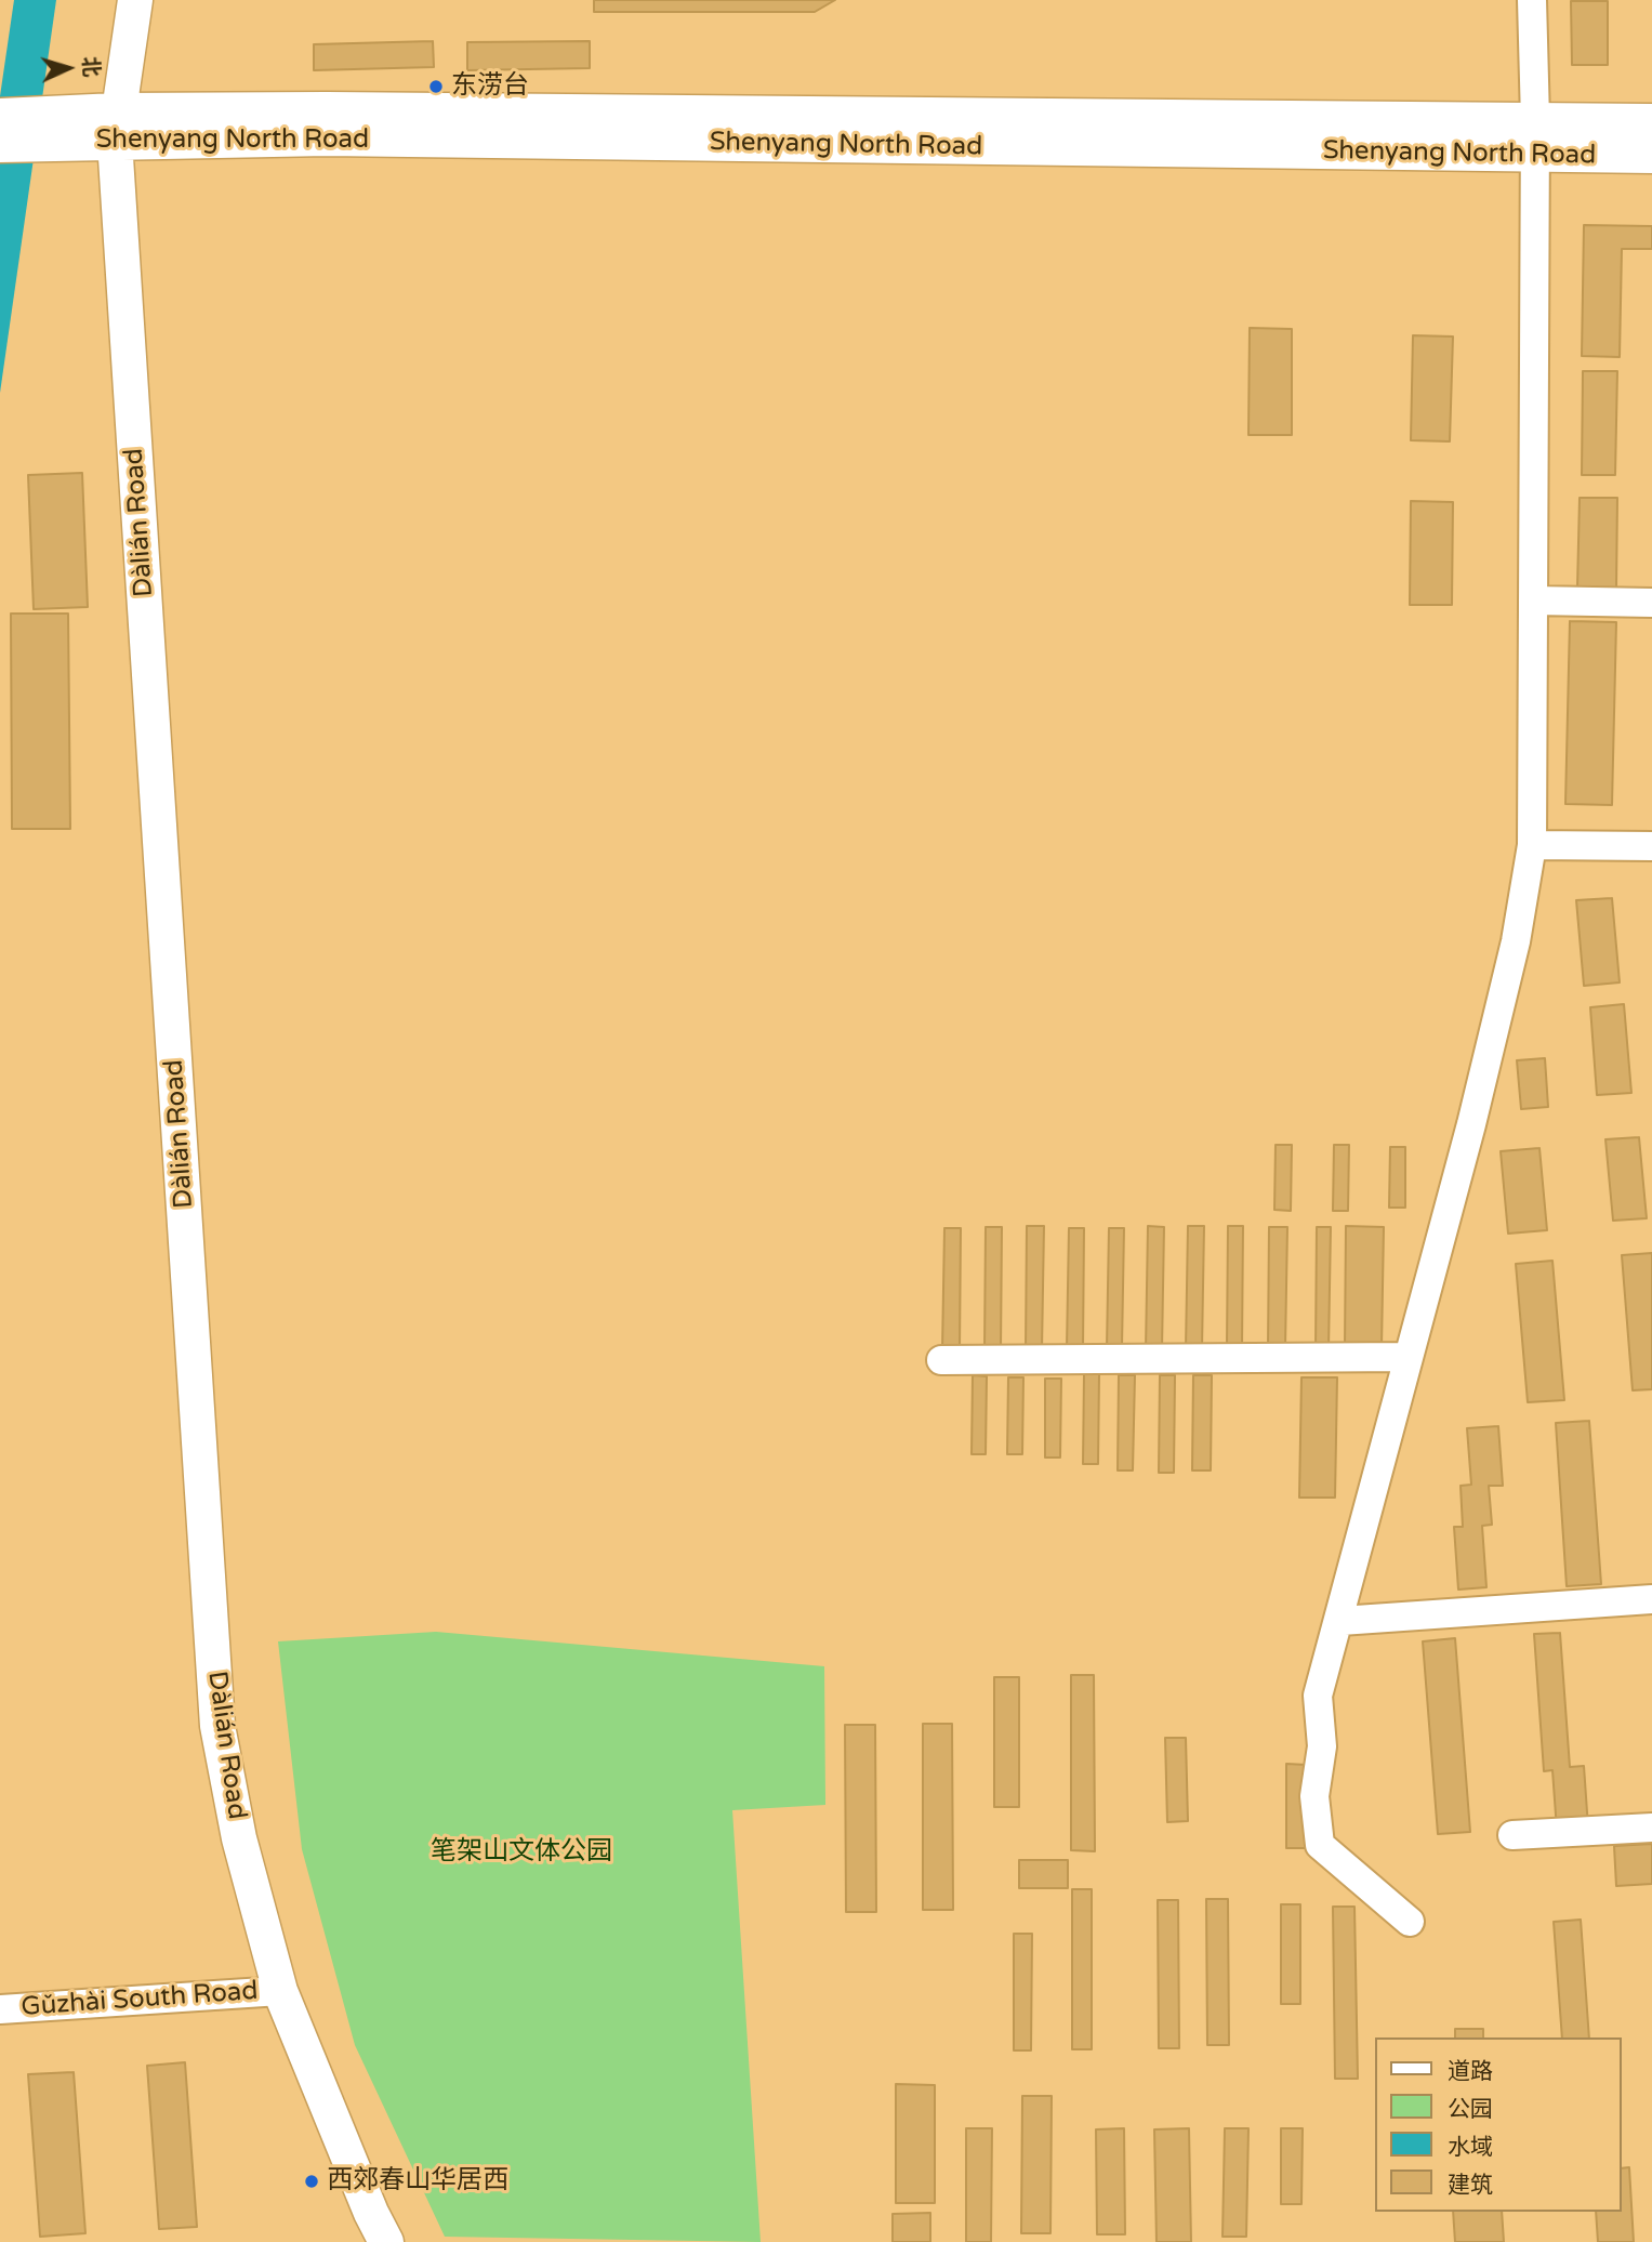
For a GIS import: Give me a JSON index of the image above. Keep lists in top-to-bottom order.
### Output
{
  "streets": {
    "main road": ["Shenyang North Road", "Dàlián Road"],
    "street": ["Gǔzhài South Road"]
  },
  "crossings": [
    ["Shenyang North Road", "Dàlián Road"],
    ["Dàlián Road", "Gǔzhài South Road"]
  ],
  "parks": ["笔架山文体公园"],
  "places": ["东涝台", "西郊春山华居西"],
  "legend": [
    "道路",
    "公园",
    "水域",
    "建筑"
  ],
  "north": "right"
}
